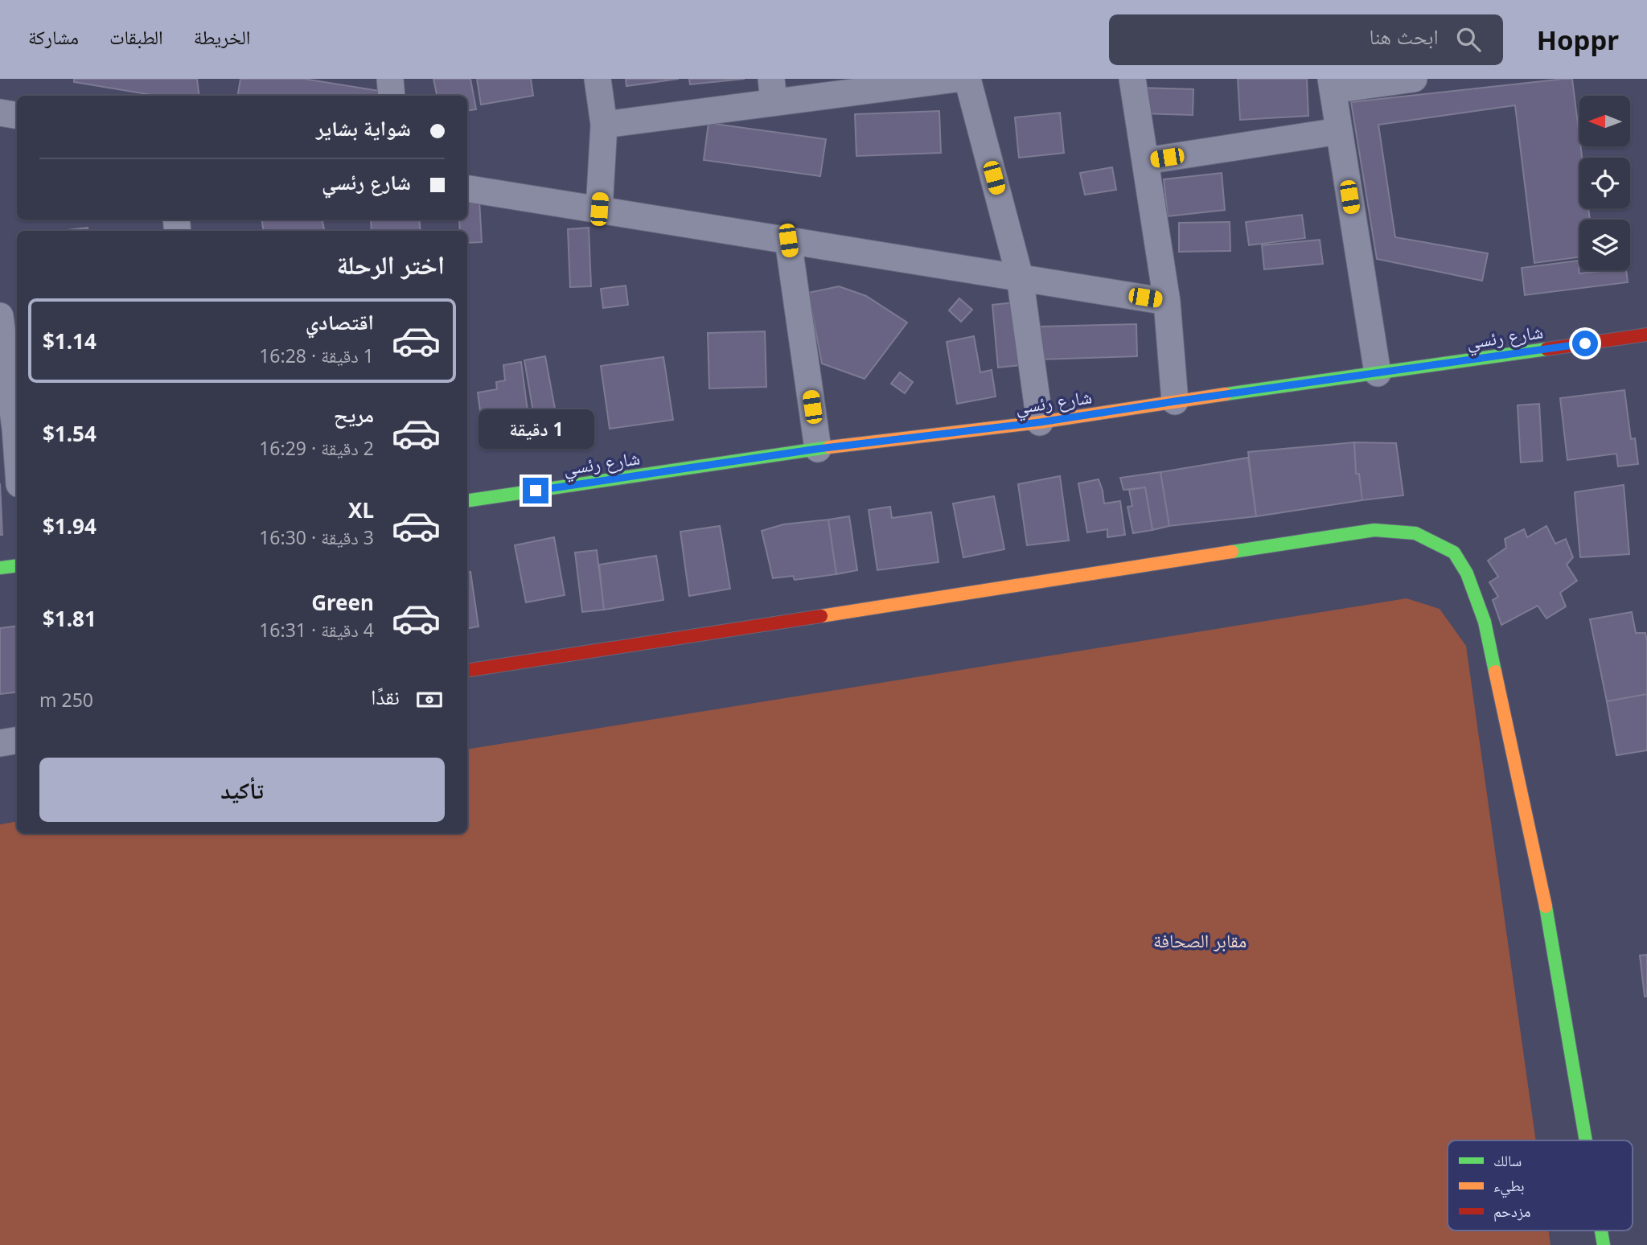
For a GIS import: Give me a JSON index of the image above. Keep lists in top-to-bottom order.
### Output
{
  "streets": {
    "street": ["شارع رئسي"]
  },
  "parks": ["مقابر الصحافة"],
  "legend": ["سالك", "بطيء", "مزدحم"],
  "north": "left",
  "page": {
    "header": "Hoppr",
    "search": "ابحث هنا",
    "nav": ["الخريطة", "الطبقات", "مشاركة"],
    "banner": ["شواية بشاير", "شارع رئسي"],
    "heading": "اختر الرحلة",
    "list": [
      {
        "name": "اقتصادي",
        "note": "1 دقيقة · 16:28",
        "value": "$1.14"
      },
      {
        "name": "مريح",
        "note": "2 دقيقة · 16:29",
        "value": "$1.54"
      },
      {
        "name": "XL",
        "note": "3 دقيقة · 16:30",
        "value": "$1.94"
      },
      {
        "name": "Green",
        "note": "4 دقيقة · 16:31",
        "value": "$1.81"
      }
    ],
    "bubble": "1 دقيقة",
    "pay": ["نقدًا", "250 m"],
    "buttons": "تأكيد"
  }
}
